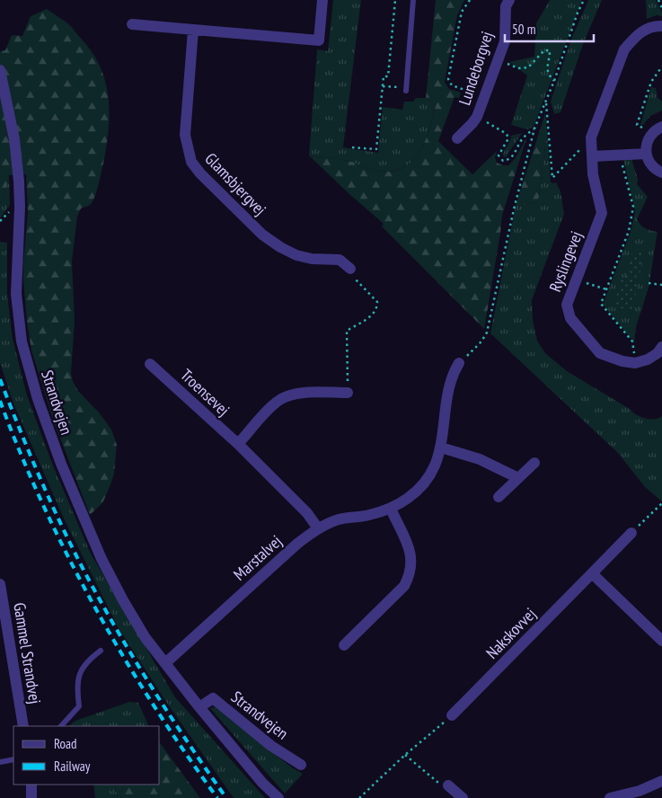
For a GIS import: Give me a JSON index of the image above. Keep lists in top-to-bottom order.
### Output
{
  "streets": {
    "street": [
      "Lundeborgvej",
      "Glamsbjergvej",
      "Ryslingevej",
      "Troensevej",
      "Strandvejen",
      "Marstalvej",
      "Nakskovvej",
      "Gammel Strandvej"
    ]
  },
  "crossings": [
    ["Troensevej", "Marstalvej"],
    ["Strandvejen", "Marstalvej"]
  ],
  "legend": ["Road", "Railway"],
  "scale_bar": "50 m"
}
